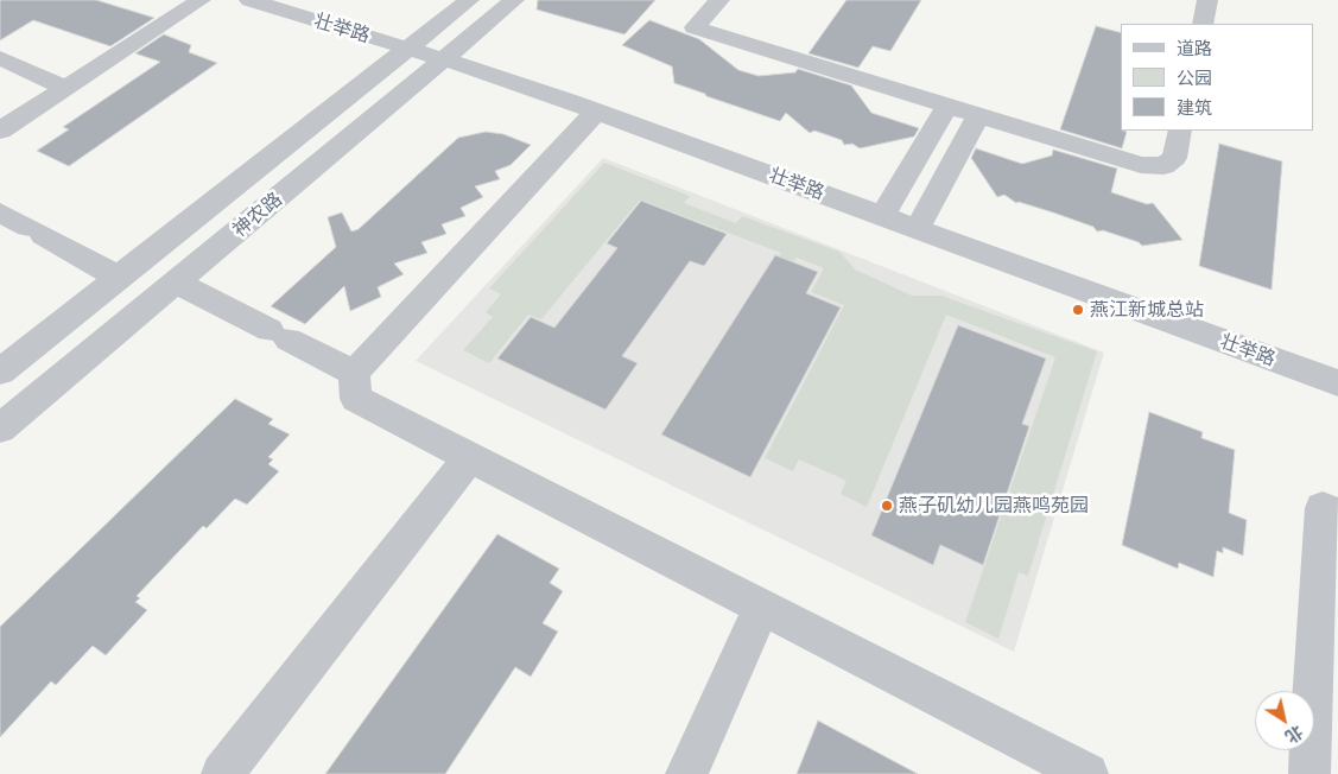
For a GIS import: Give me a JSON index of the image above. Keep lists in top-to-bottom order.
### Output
{
  "streets": {
    "street": ["壮举路", "神农路"]
  },
  "crossings": [
    ["壮举路", "神农路"]
  ],
  "places": ["燕江新城总站", "燕子矶幼儿园燕鸣苑园"],
  "legend": ["道路", "公园", "建筑"],
  "north": "bottom right"
}
